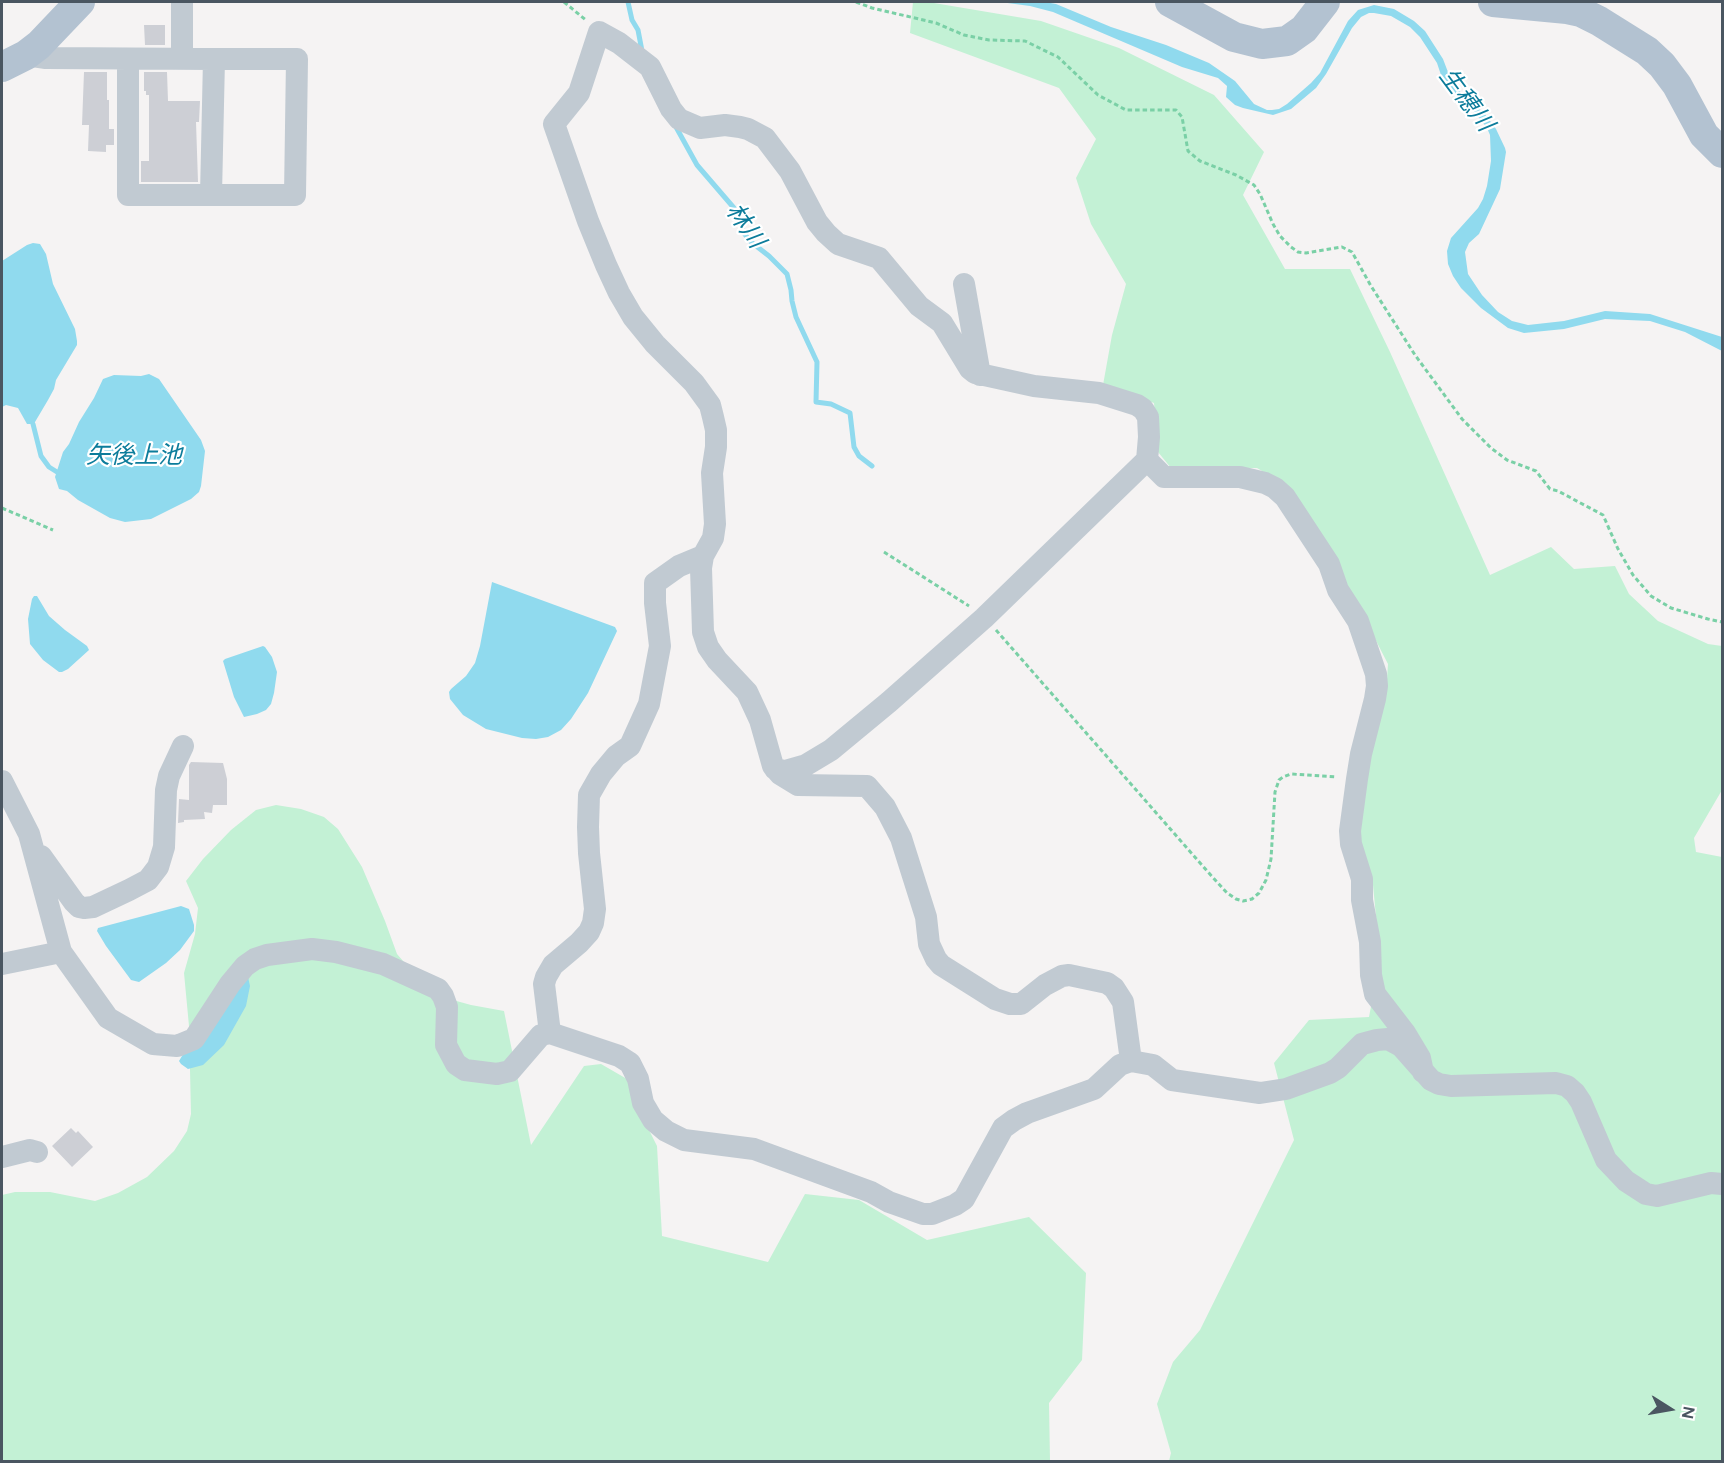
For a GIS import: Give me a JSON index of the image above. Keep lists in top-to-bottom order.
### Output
{
  "water": ["生穂川", "林川", "矢後上池"],
  "north": "right"
}
